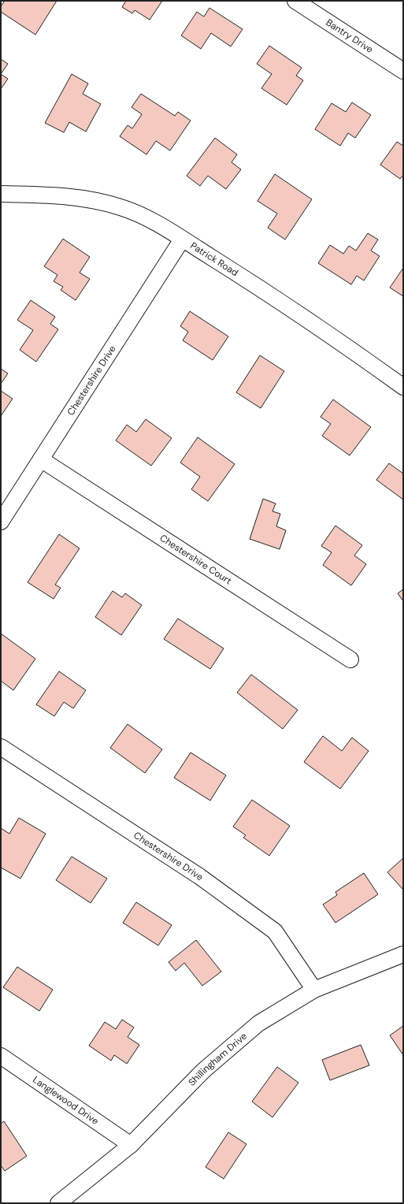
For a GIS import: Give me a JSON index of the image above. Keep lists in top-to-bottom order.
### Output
{
  "streets": {
    "street": [
      "Bantry Drive",
      "Patrick Road",
      "Chestershire Drive",
      "Chestershire Court",
      "Shillingham Drive",
      "Langlewood Drive"
    ]
  },
  "crossings": [
    ["Patrick Road", "Chestershire Drive"],
    ["Chestershire Drive", "Chestershire Court"],
    ["Chestershire Drive", "Shillingham Drive"],
    ["Shillingham Drive", "Langlewood Drive"]
  ]
}
